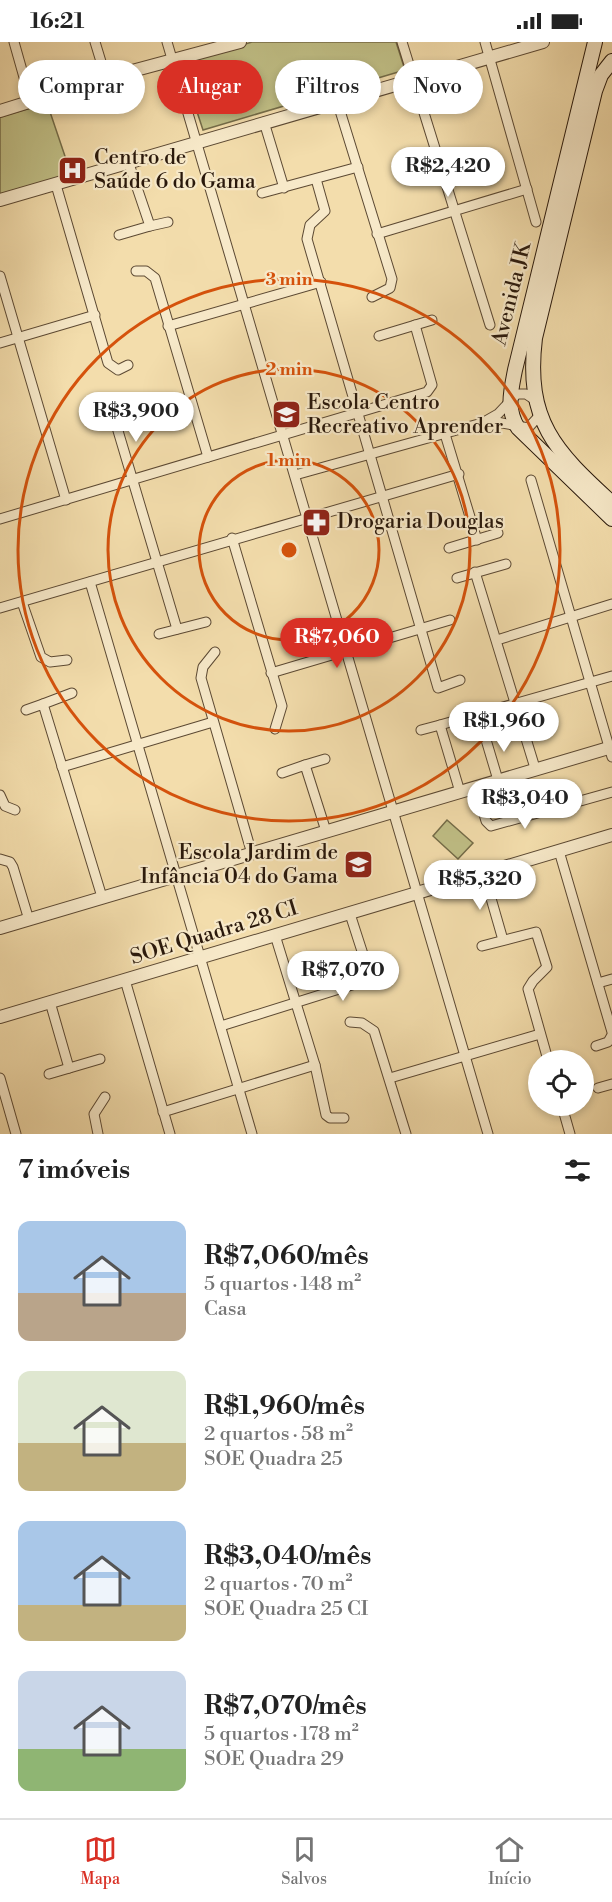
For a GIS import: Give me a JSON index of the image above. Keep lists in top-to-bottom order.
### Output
{
  "streets": {
    "main road": ["Avenida JK"],
    "street": ["SOE Quadra 28 CI"]
  },
  "places": {
    "hospital": ["Centro de Saúde 6 do Gama"],
    "school or university": ["Escola Centro Recreativo Aprender", "Escola Jardim de Infância 04 do Gama"],
    "pharmacy": ["Drogaria Douglas"]
  },
  "page": {
    "status": "16:21",
    "chip": [
      "Comprar",
      "Alugar",
      "Filtros",
      "Novo"
    ],
    "price": [
      "R$2,420",
      "R$3,900",
      "R$7,060",
      "R$1,960",
      "R$3,040",
      "R$5,320",
      "R$7,070"
    ],
    "heading": "7 imóveis",
    "list": [
      {
        "name": "R$7,060/mês",
        "note": "5 quartos · 148 m² · Casa"
      },
      {
        "name": "R$1,960/mês",
        "note": "2 quartos · 58 m² · SOE Quadra 25"
      },
      {
        "name": "R$3,040/mês",
        "note": "2 quartos · 70 m² · SOE Quadra 25 CI"
      },
      {
        "name": "R$7,070/mês",
        "note": "5 quartos · 178 m² · SOE Quadra 29"
      }
    ],
    "tabs": ["Mapa", "Salvos", "Início"]
  },
  "rings": ["3 min", "2 min", "1 min"]
}
